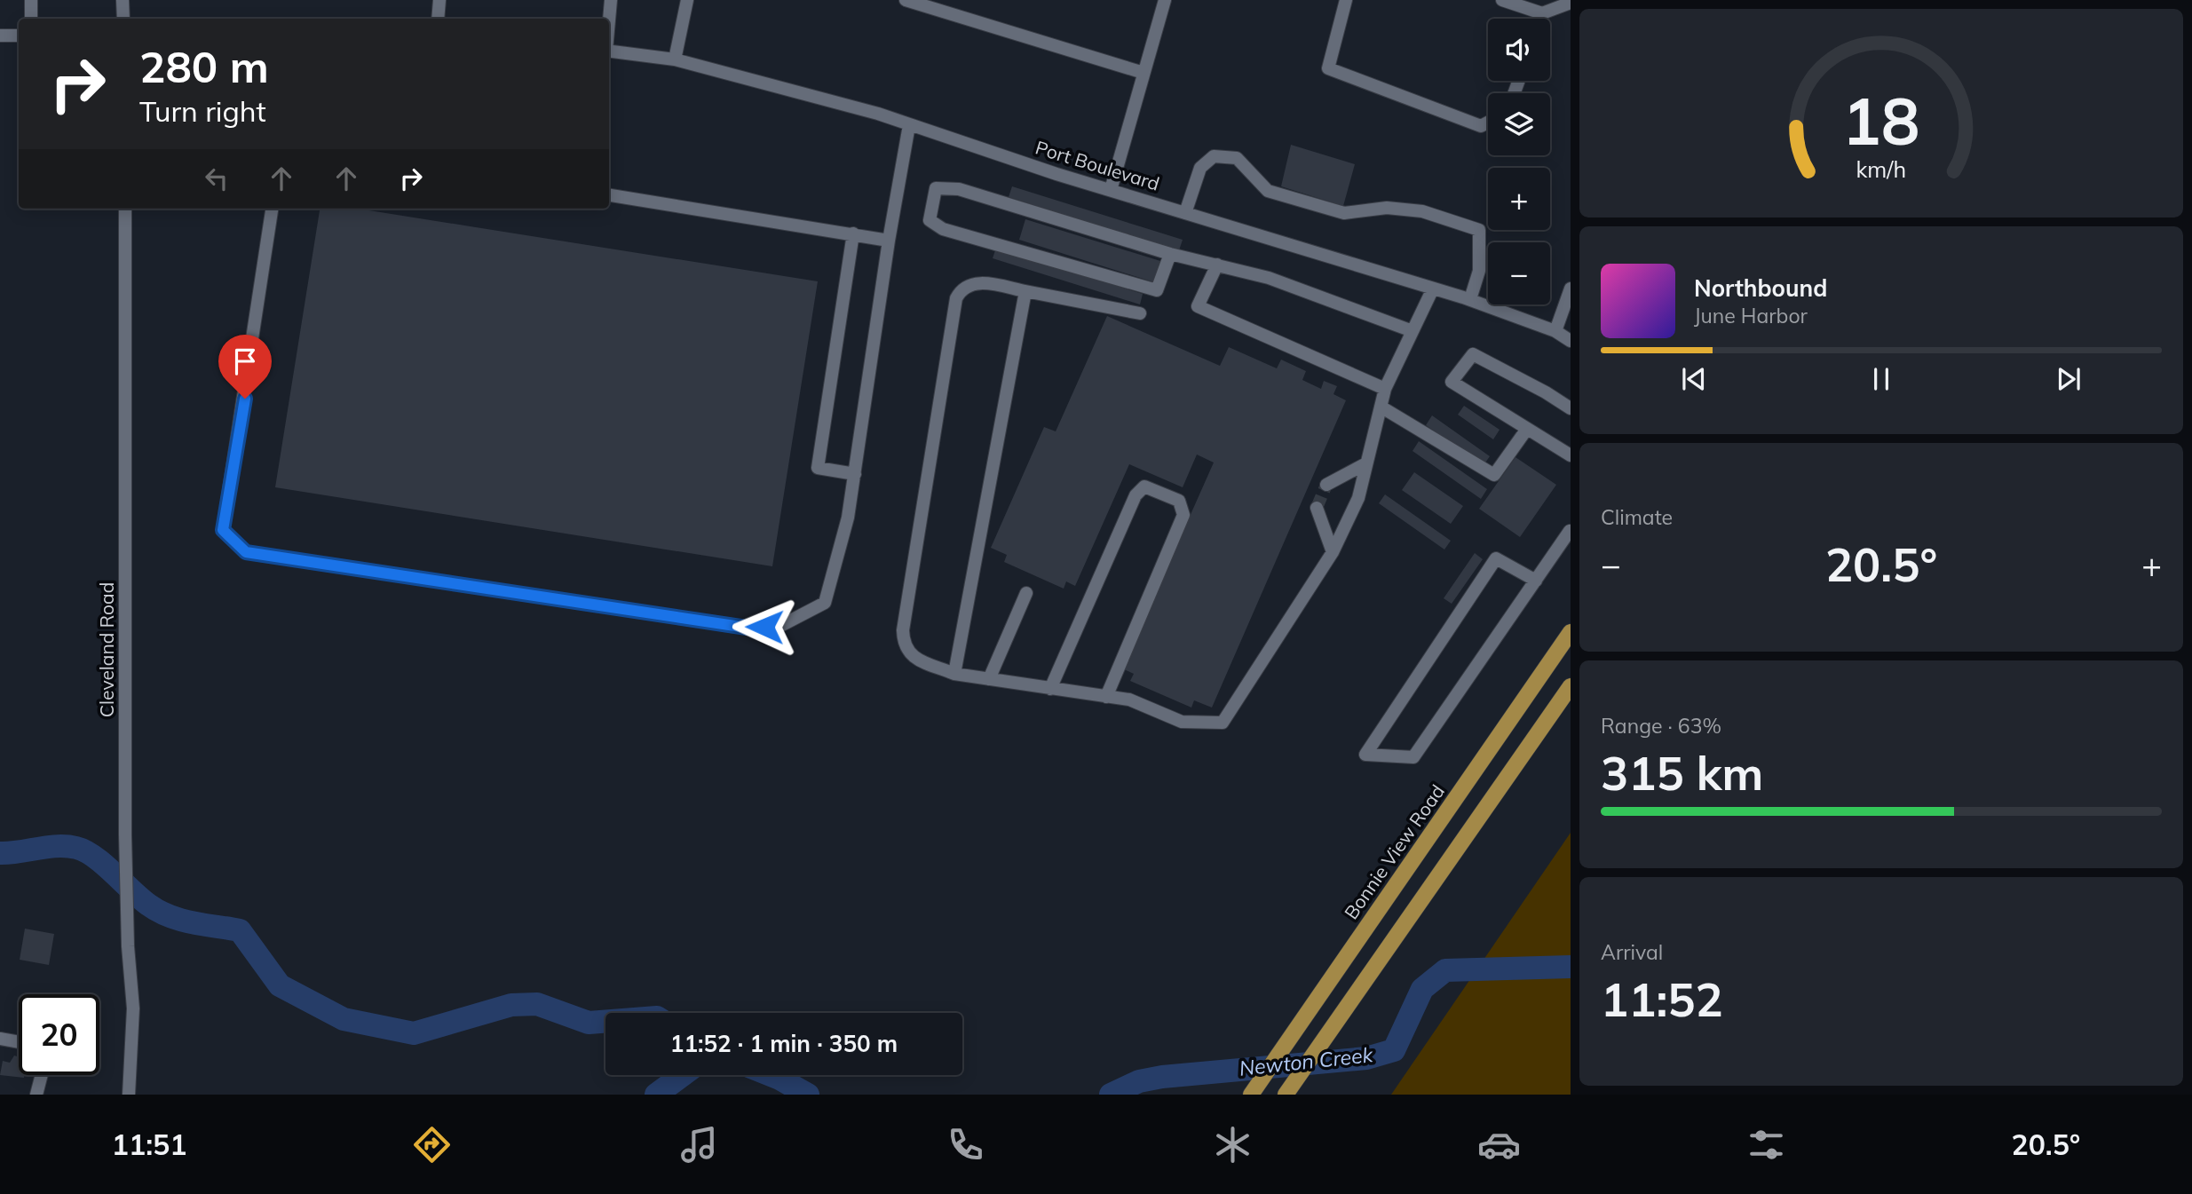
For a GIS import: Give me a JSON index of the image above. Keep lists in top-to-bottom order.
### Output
{
  "streets": {
    "main road": ["Bonnie View Road"],
    "street": ["Port Boulevard", "Cleveland Road"]
  },
  "water": ["Newton Creek"],
  "page": {
    "map_buttons": ["+", "−"],
    "turn": ["280 m", "Turn right"],
    "song": ["Northbound", "June Harbor"],
    "tile": [
      "Climate",
      ["Range · 63%", "315 km"],
      ["Arrival", "11:52"]
    ],
    "heat": ["−", "20.5°", "+"],
    "limit": "20",
    "trip": "11:52 · 1 min · 350 m",
    "tabs": ["11:51", "20.5°"],
    "gauge": ["18", "km/h"]
  }
}
